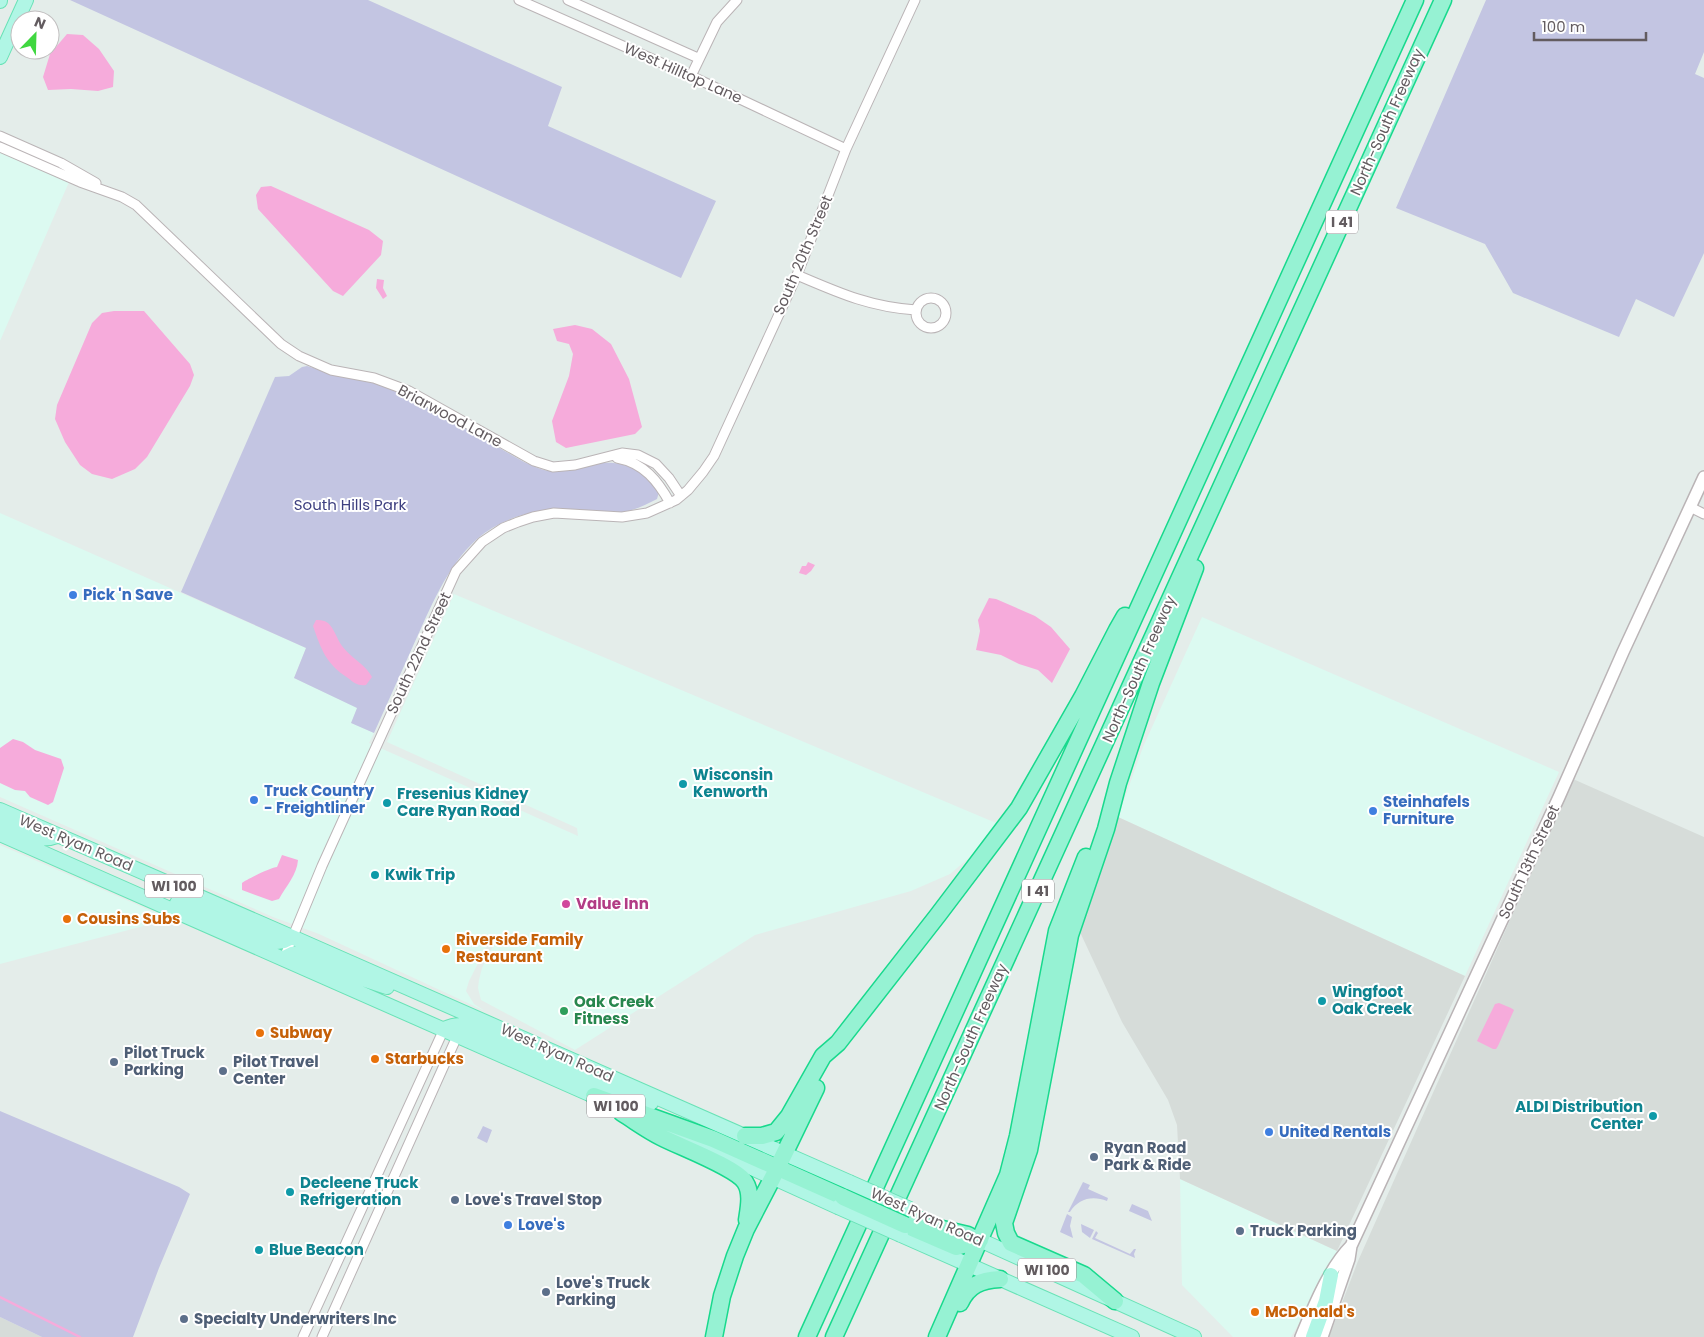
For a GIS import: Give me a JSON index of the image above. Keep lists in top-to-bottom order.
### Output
{
  "streets": {
    "highway": ["North-South Freeway", "I 41"],
    "main road": ["West Ryan Road", "WI 100"],
    "street": [
      "West Hilltop Lane",
      "South 20th Street",
      "Briarwood Lane",
      "South 22nd Street",
      "South 13th Street"
    ]
  },
  "crossings": [
    ["West Hilltop Lane", "South 20th Street"],
    ["South 20th Street", "Briarwood Lane"],
    ["South 20th Street", "South 22nd Street"],
    ["Briarwood Lane", "South 22nd Street"],
    ["South 22nd Street", "West Ryan Road"]
  ],
  "parks": ["South Hills Park"],
  "places": [
    "Pick 'n Save",
    "Wisconsin Kenworth",
    "Truck Country - Freightliner",
    "Fresenius Kidney Care Ryan Road",
    "Steinhafels Furniture",
    "Kwik Trip",
    "Value Inn",
    "Cousins Subs",
    "Riverside Family Restaurant",
    "Wingfoot Oak Creek",
    "Oak Creek Fitness",
    "Subway",
    "Starbucks",
    "Pilot Truck Parking",
    "Pilot Travel Center",
    "ALDI Distribution Center",
    "United Rentals",
    "Ryan Road Park & Ride",
    "Decleene Truck Refrigeration",
    "Love's Travel Stop",
    "Love's",
    "Truck Parking",
    "Blue Beacon",
    "Love's Truck Parking",
    "McDonald's",
    "Specialty Underwriters Inc"
  ],
  "scale_bar": "100 m",
  "north": "top right"
}
